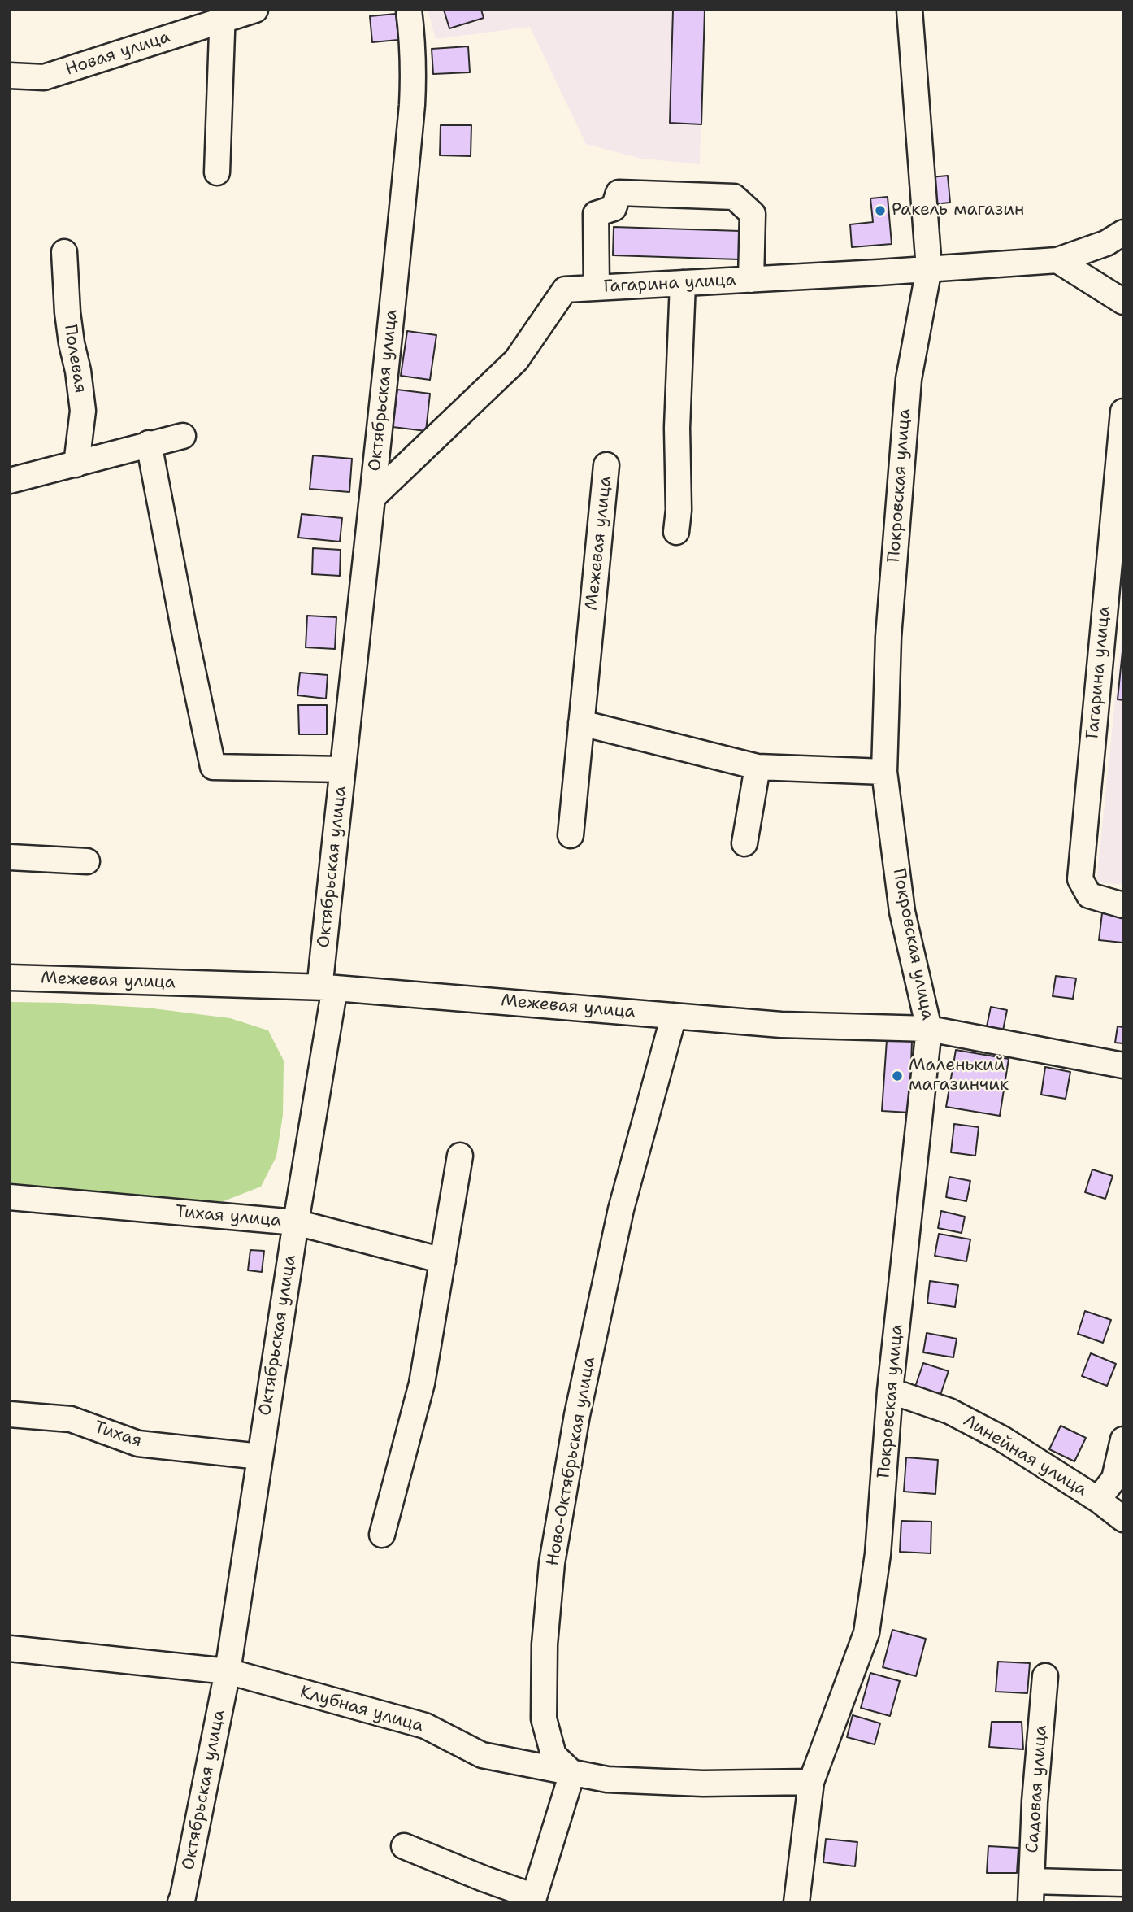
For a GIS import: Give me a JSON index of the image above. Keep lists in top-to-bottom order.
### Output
{
  "streets": {
    "street": [
      "Новая улица",
      "Гагарина улица",
      "Полевая",
      "Октябрьская улица",
      "Покровская улица",
      "Межевая улица",
      "Тихая улица",
      "Тихая",
      "Линейная улица",
      "Ново-Октябрьская улица",
      "Клубная улица",
      "Садовая улица"
    ]
  },
  "crossings": [
    ["Гагарина улица", "Октябрьская улица"],
    ["Гагарина улица", "Покровская улица"],
    ["Октябрьская улица", "Межевая улица"],
    ["Октябрьская улица", "Тихая улица"],
    ["Октябрьская улица", "Тихая"],
    ["Октябрьская улица", "Клубная улица"],
    ["Покровская улица", "Межевая улица"],
    ["Покровская улица", "Линейная улица"],
    ["Покровская улица", "Клубная улица"],
    ["Межевая улица", "Ново-Октябрьская улица"],
    ["Ново-Октябрьская улица", "Клубная улица"]
  ],
  "places": ["Ракель магазин", "Маленький магазинчик"]
}
